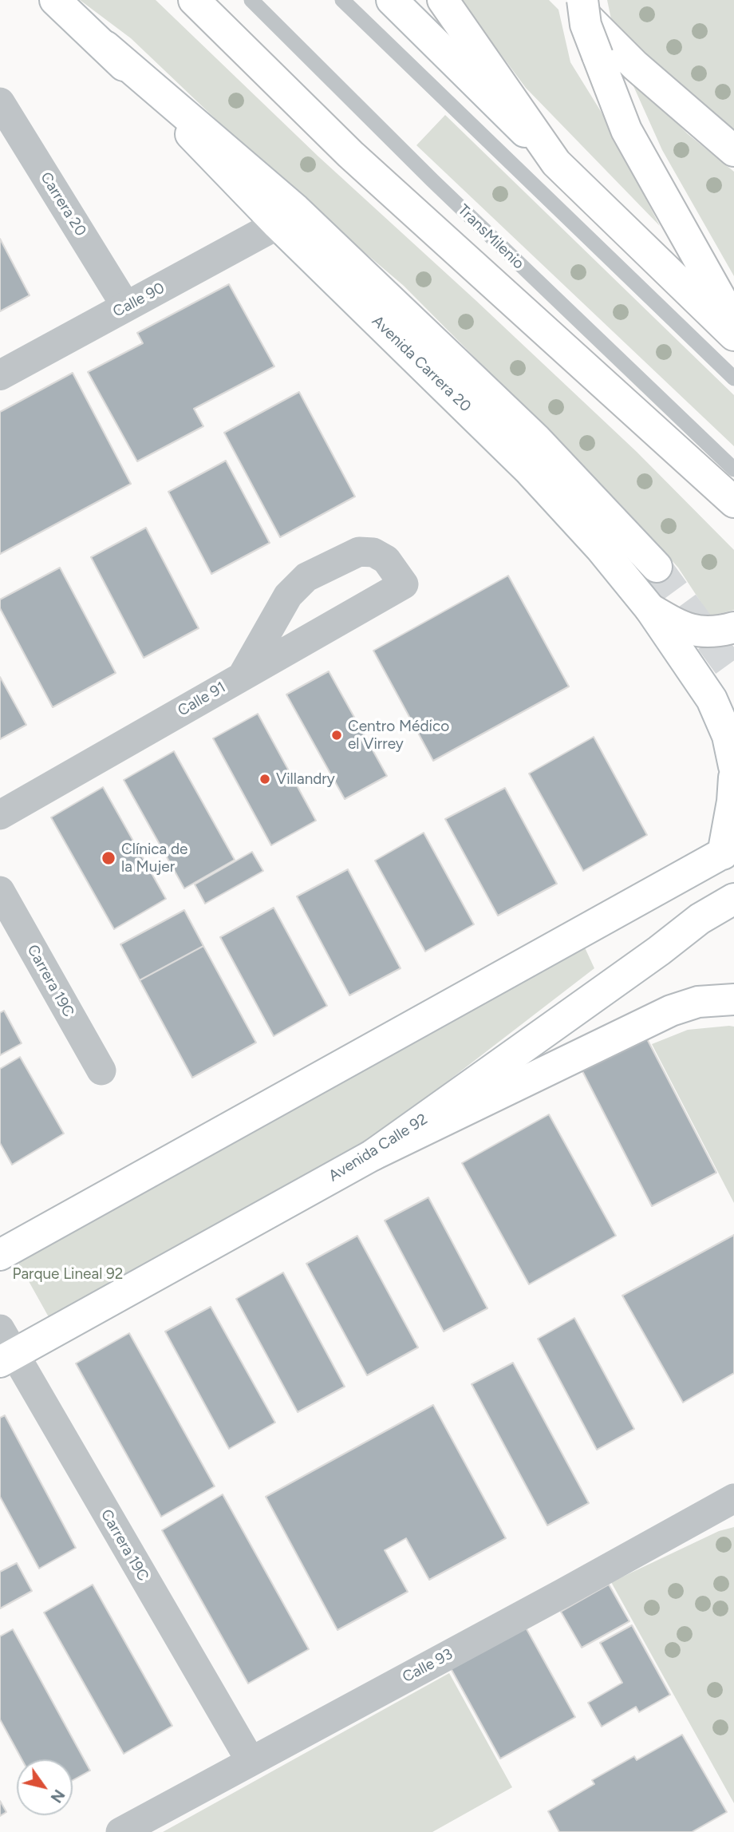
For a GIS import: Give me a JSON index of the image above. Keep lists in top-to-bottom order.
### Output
{
  "streets": {
    "main road": ["Avenida Carrera 20", "Avenida Calle 92"],
    "street": [
      "Carrera 20",
      "Calle 90",
      "Calle 91",
      "Carrera 19C",
      "Calle 93"
    ],
    "lane": ["TransMilenio"]
  },
  "crossings": [
    ["Carrera 20", "Calle 90"],
    ["Calle 90", "Avenida Carrera 20"],
    ["Carrera 19C", "Avenida Calle 92"],
    ["Carrera 19C", "Calle 93"]
  ],
  "parks": ["Parque Lineal 92"],
  "places": ["Centro Médico el Virrey", "Villandry", "Clínica de la Mujer"],
  "north": "bottom right"
}
